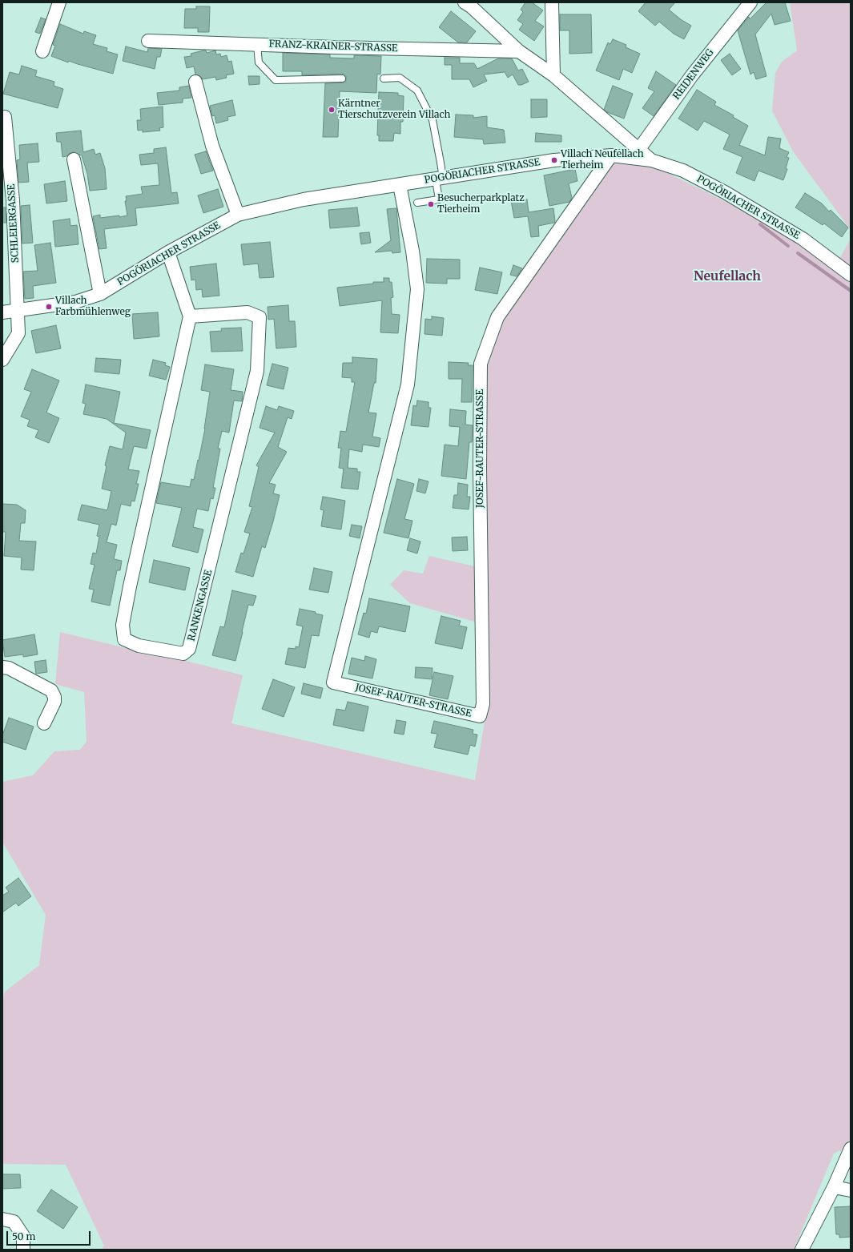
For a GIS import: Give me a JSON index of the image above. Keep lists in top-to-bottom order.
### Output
{
  "streets": {
    "street": [
      "FRANZ-KRAINER-STRASSE",
      "REIDENWEG",
      "POGÖRIACHER STRASSE",
      "SCHLEIERGASSE",
      "JOSEF-RAUTER-STRASSE",
      "RANKENGASSE"
    ]
  },
  "crossings": [
    ["POGÖRIACHER STRASSE", "SCHLEIERGASSE"],
    ["POGÖRIACHER STRASSE", "JOSEF-RAUTER-STRASSE"]
  ],
  "districts": ["Neufellach"],
  "places": [
    "Kärntner Tierschutzverein Villach",
    "Villach Neufellach Tierheim",
    "Besucherparkplatz Tierheim",
    "Villach Farbmühlenweg"
  ],
  "scale_bar": "50 m"
}
